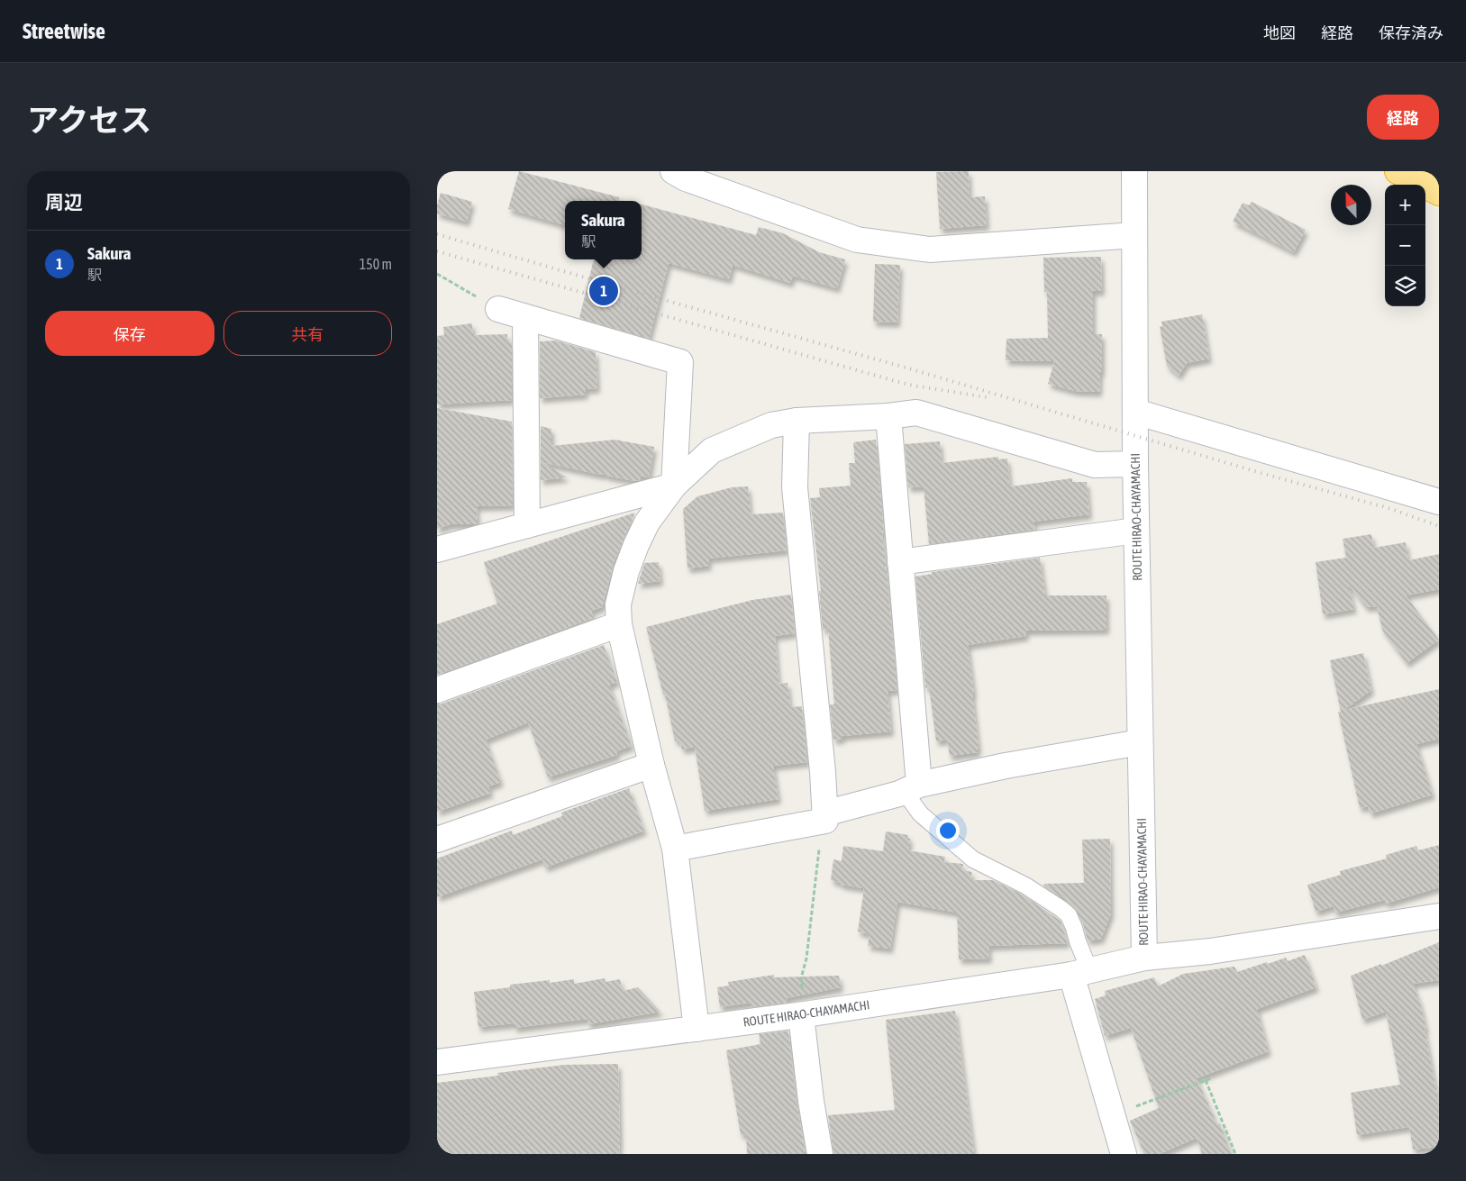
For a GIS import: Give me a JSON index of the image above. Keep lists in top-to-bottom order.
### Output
{
  "streets": {
    "street": ["ROUTE HIRAO-CHAYAMACHI"]
  },
  "north": "top",
  "page": {
    "header": "Streetwise",
    "nav": ["地図", "経路", "保存済み"],
    "title": "アクセス",
    "buttons": [
      "経路",
      ["保存", "共有"]
    ],
    "heading": "周辺",
    "map_buttons": ["+", "−"],
    "popup": ["Sakura", "駅"],
    "list": [
      {
        "mark": "1",
        "name": "Sakura",
        "note": "駅",
        "value": "150 m"
      }
    ],
    "pins": "1"
  }
}
